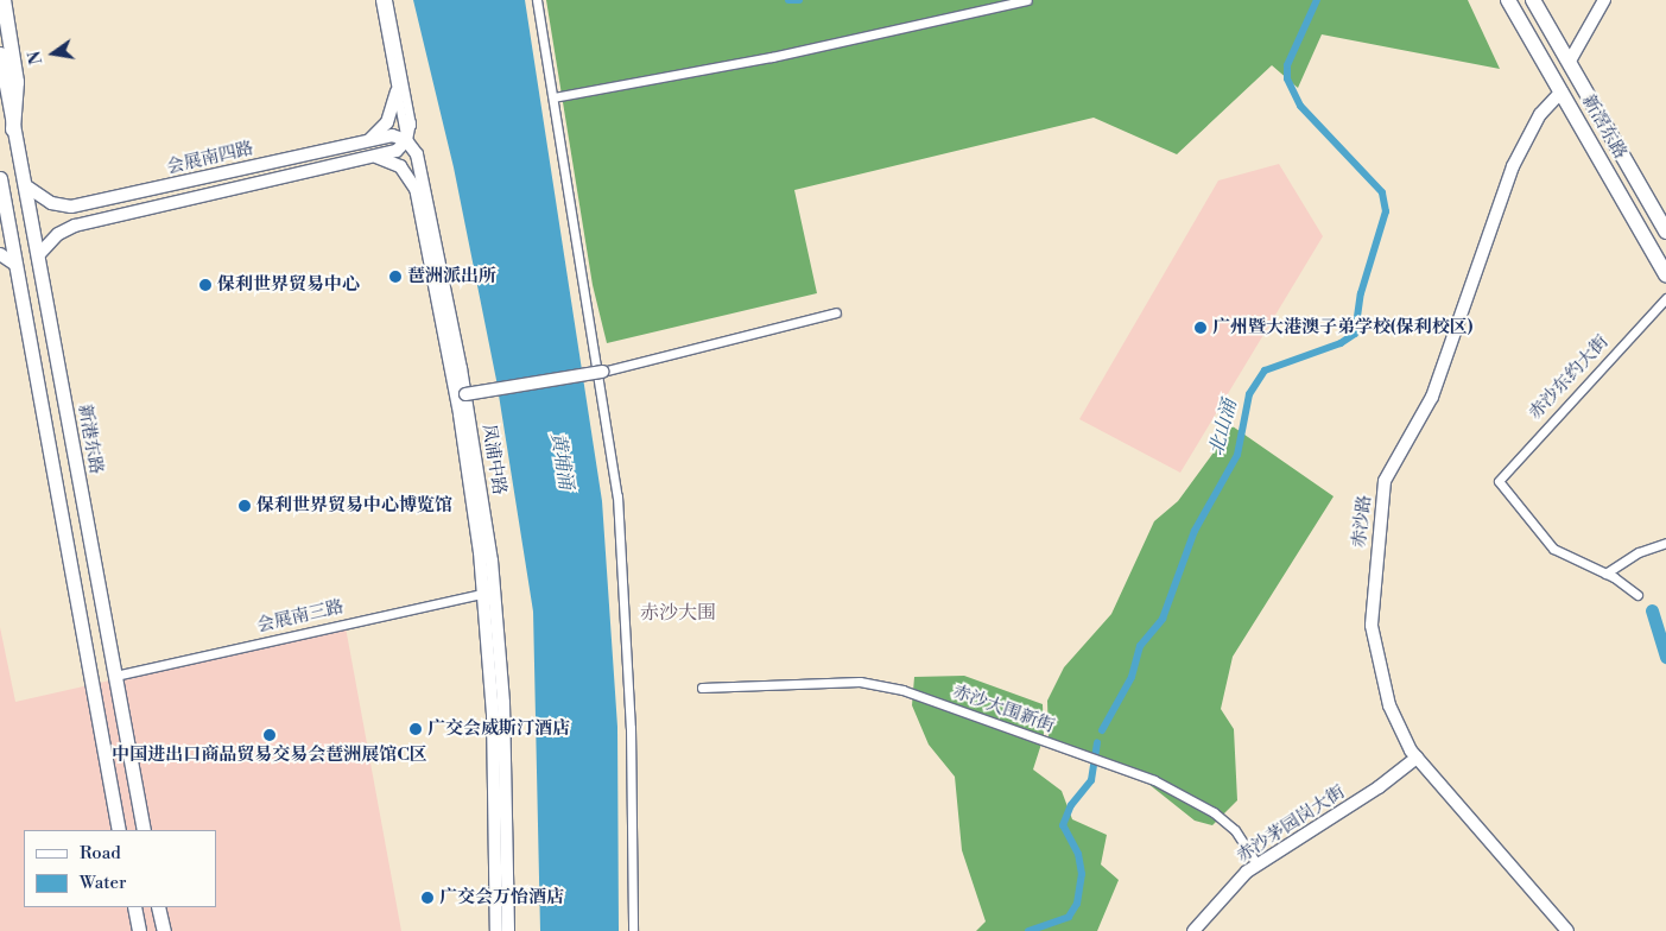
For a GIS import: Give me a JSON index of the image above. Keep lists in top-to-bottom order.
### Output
{
  "streets": {
    "highway": ["新滘东路"],
    "main road": ["新港东路"],
    "street": [
      "会展南四路",
      "赤沙东约大街",
      "凤浦中路",
      "赤沙路",
      "会展南三路",
      "赤沙大围新街",
      "赤沙茅园岗大街"
    ]
  },
  "crossings": [
    ["新滘东路", "赤沙路"],
    ["会展南四路", "新港东路"],
    ["会展南四路", "凤浦中路"],
    ["新港东路", "会展南三路"],
    ["凤浦中路", "会展南三路"],
    ["赤沙路", "赤沙茅园岗大街"],
    ["赤沙大围新街", "赤沙茅园岗大街"]
  ],
  "districts": ["赤沙大围"],
  "water": ["北山涌", "黄埔涌"],
  "places": [
    "琶洲派出所",
    "保利世界贸易中心",
    "广州暨大港澳子弟学校(保利校区)",
    "保利世界贸易中心博览馆",
    "广交会威斯汀酒店",
    "中国进出口商品贸易交易会琶洲展馆C区",
    "广交会万怡酒店"
  ],
  "legend": ["Road", "Water"],
  "north": "left"
}
